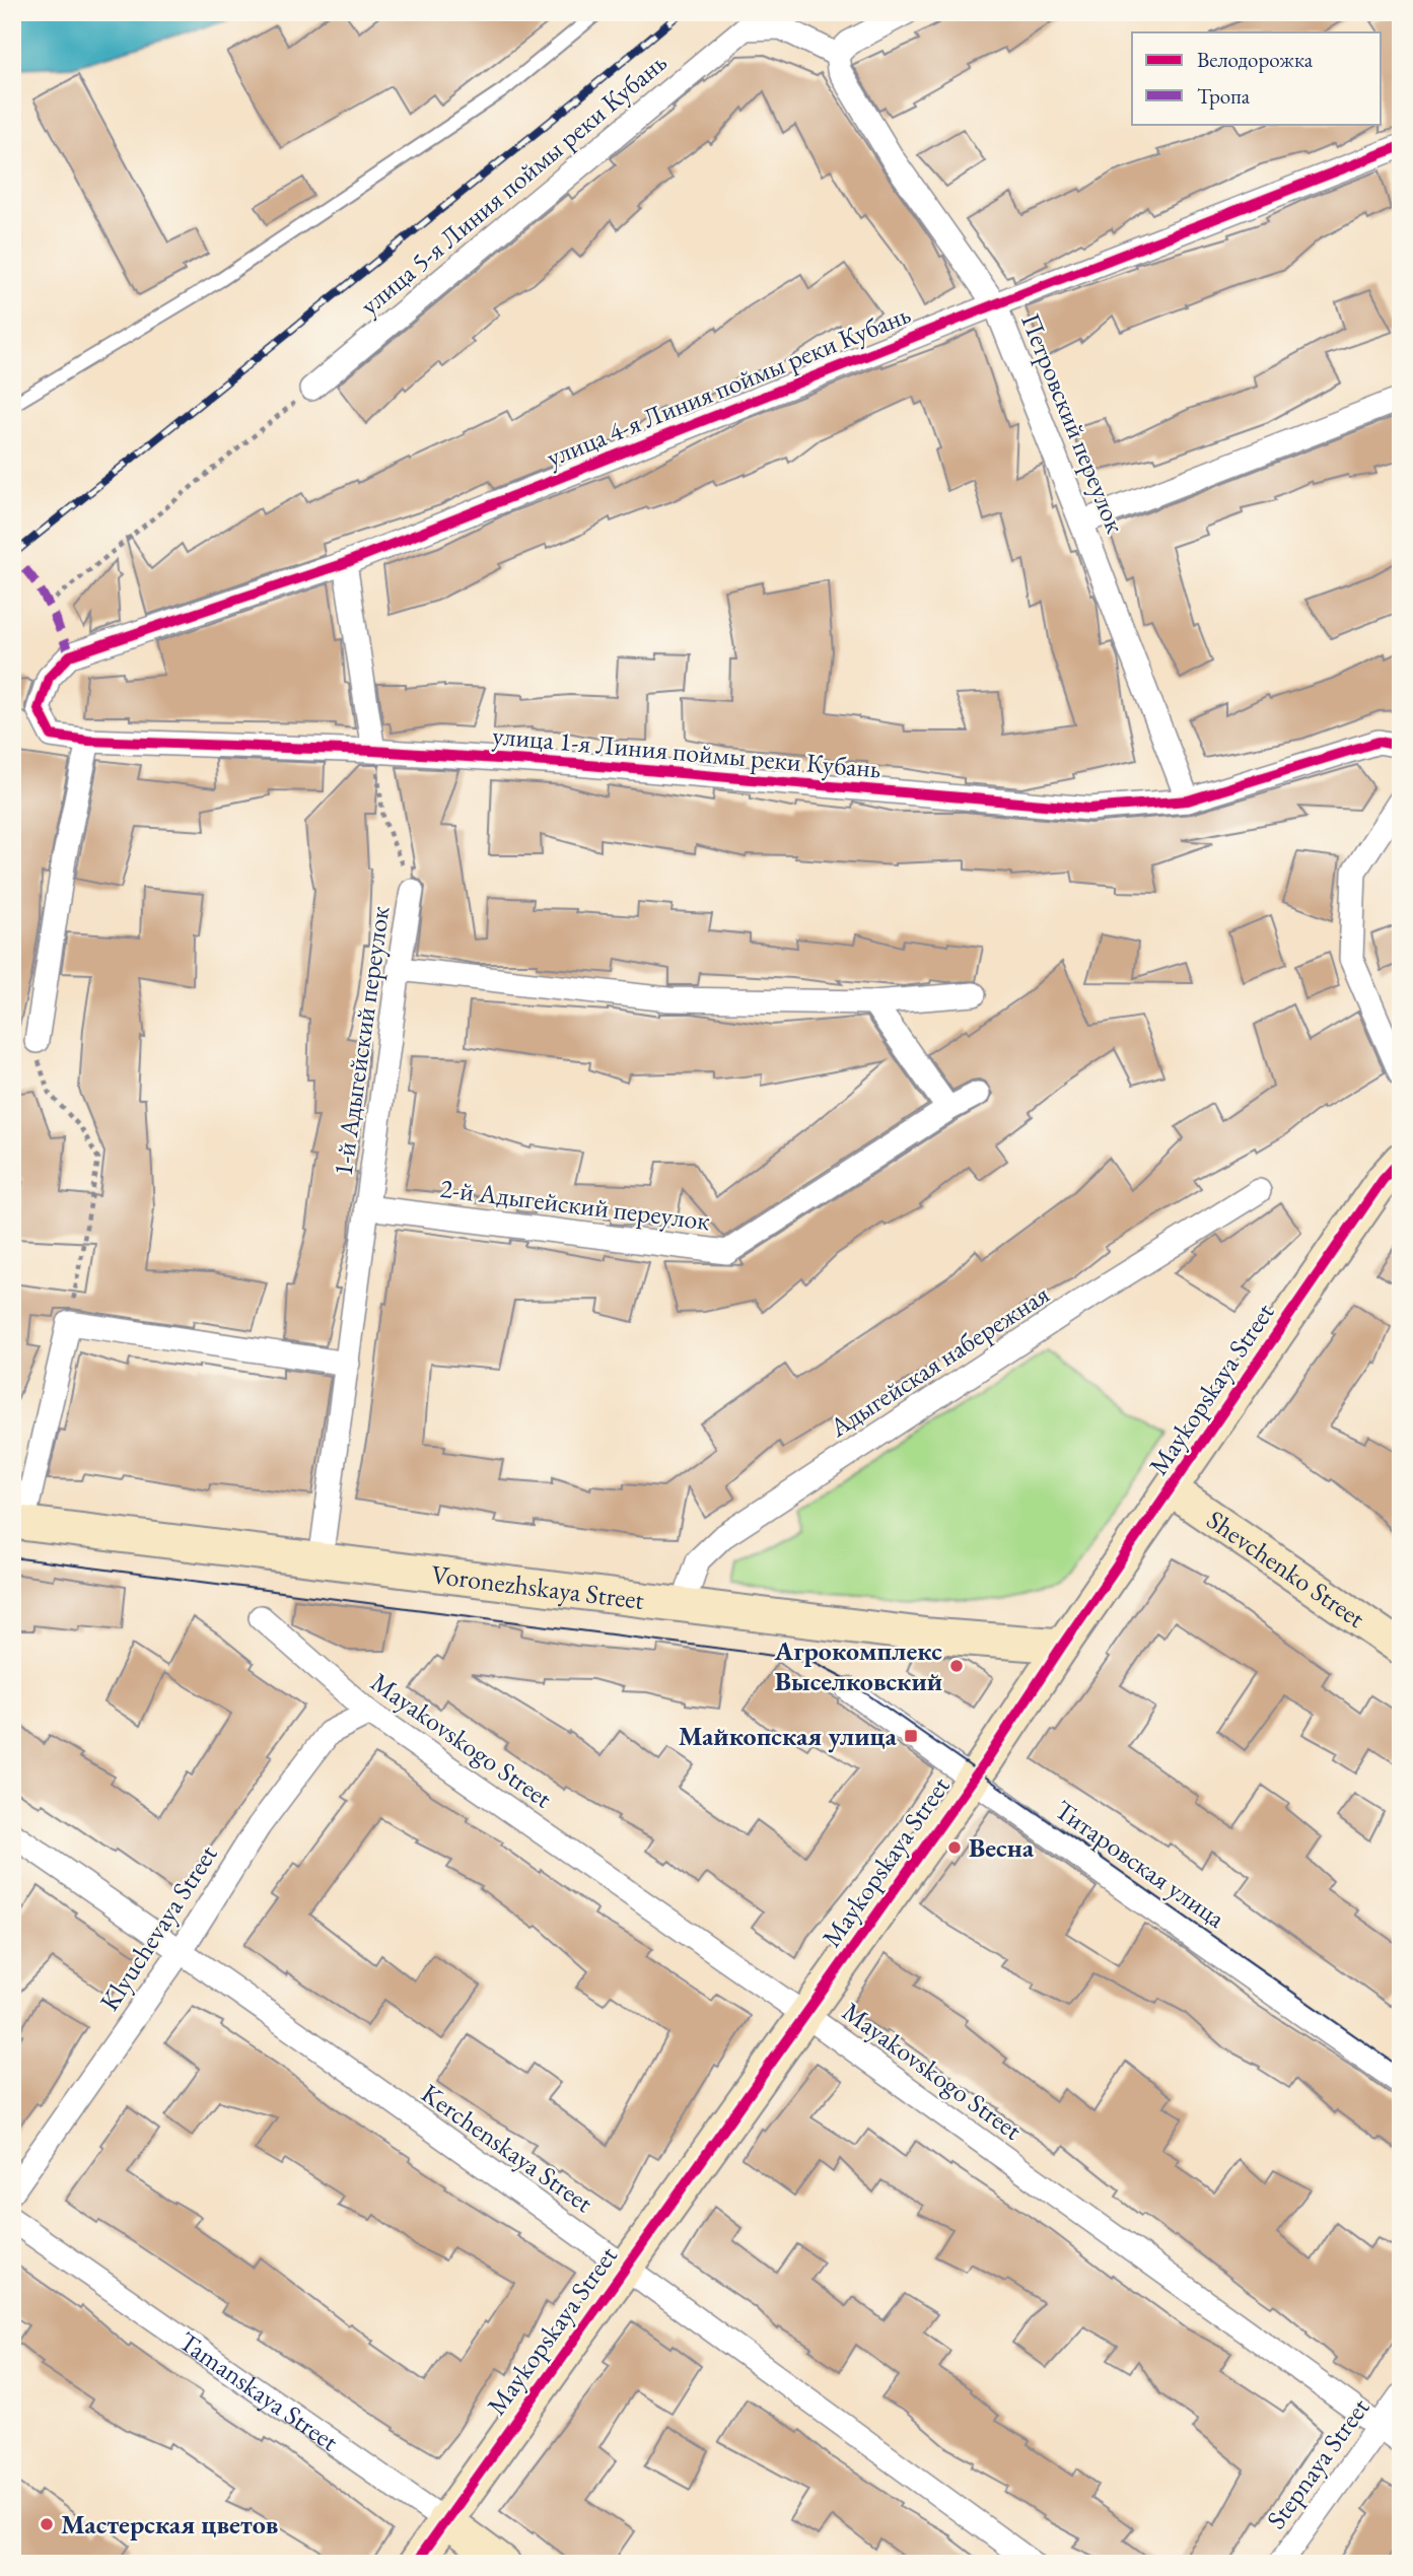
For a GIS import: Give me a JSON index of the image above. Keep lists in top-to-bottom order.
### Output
{
  "streets": {
    "street": [
      "улица 5-я Линия поймы реки Кубань",
      "улица 4-я Линия поймы реки Кубань",
      "Петровский переулок",
      "улица 1-я Линия поймы реки Кубань",
      "1-й Адыгейский переулок",
      "2-й Адыгейский переулок",
      "Адыгейская набережная",
      "Maykopskaya Street",
      "Shevchenko Street",
      "Voronezhskaya Street",
      "Mayakovskogo Street",
      "Титаровская улица",
      "Klyuchevaya Street",
      "Kerchenskaya Street",
      "Tamanskaya Street",
      "Stepnaya Street"
    ]
  },
  "crossings": [
    ["улица 5-я Линия поймы реки Кубань", "Петровский переулок"],
    ["улица 4-я Линия поймы реки Кубань", "Петровский переулок"],
    ["улица 4-я Линия поймы реки Кубань", "улица 1-я Линия поймы реки Кубань"],
    ["Петровский переулок", "улица 1-я Линия поймы реки Кубань"],
    ["улица 1-я Линия поймы реки Кубань", "1-й Адыгейский переулок"],
    ["1-й Адыгейский переулок", "2-й Адыгейский переулок"],
    ["1-й Адыгейский переулок", "Voronezhskaya Street"],
    ["Адыгейская набережная", "Voronezhskaya Street"],
    ["Maykopskaya Street", "Shevchenko Street"],
    ["Maykopskaya Street", "Voronezhskaya Street"],
    ["Maykopskaya Street", "Mayakovskogo Street"],
    ["Maykopskaya Street", "Титаровская улица"],
    ["Maykopskaya Street", "Kerchenskaya Street"],
    ["Maykopskaya Street", "Tamanskaya Street"],
    ["Mayakovskogo Street", "Klyuchevaya Street"],
    ["Mayakovskogo Street", "Stepnaya Street"],
    ["Klyuchevaya Street", "Kerchenskaya Street"]
  ],
  "places": {
    "other": ["Агрокомплекс Выселковский", "Весна", "Мастерская цветов"],
    "transit": ["Майкопская улица"]
  },
  "legend": ["Велодорожка", "Тропа"]
}
